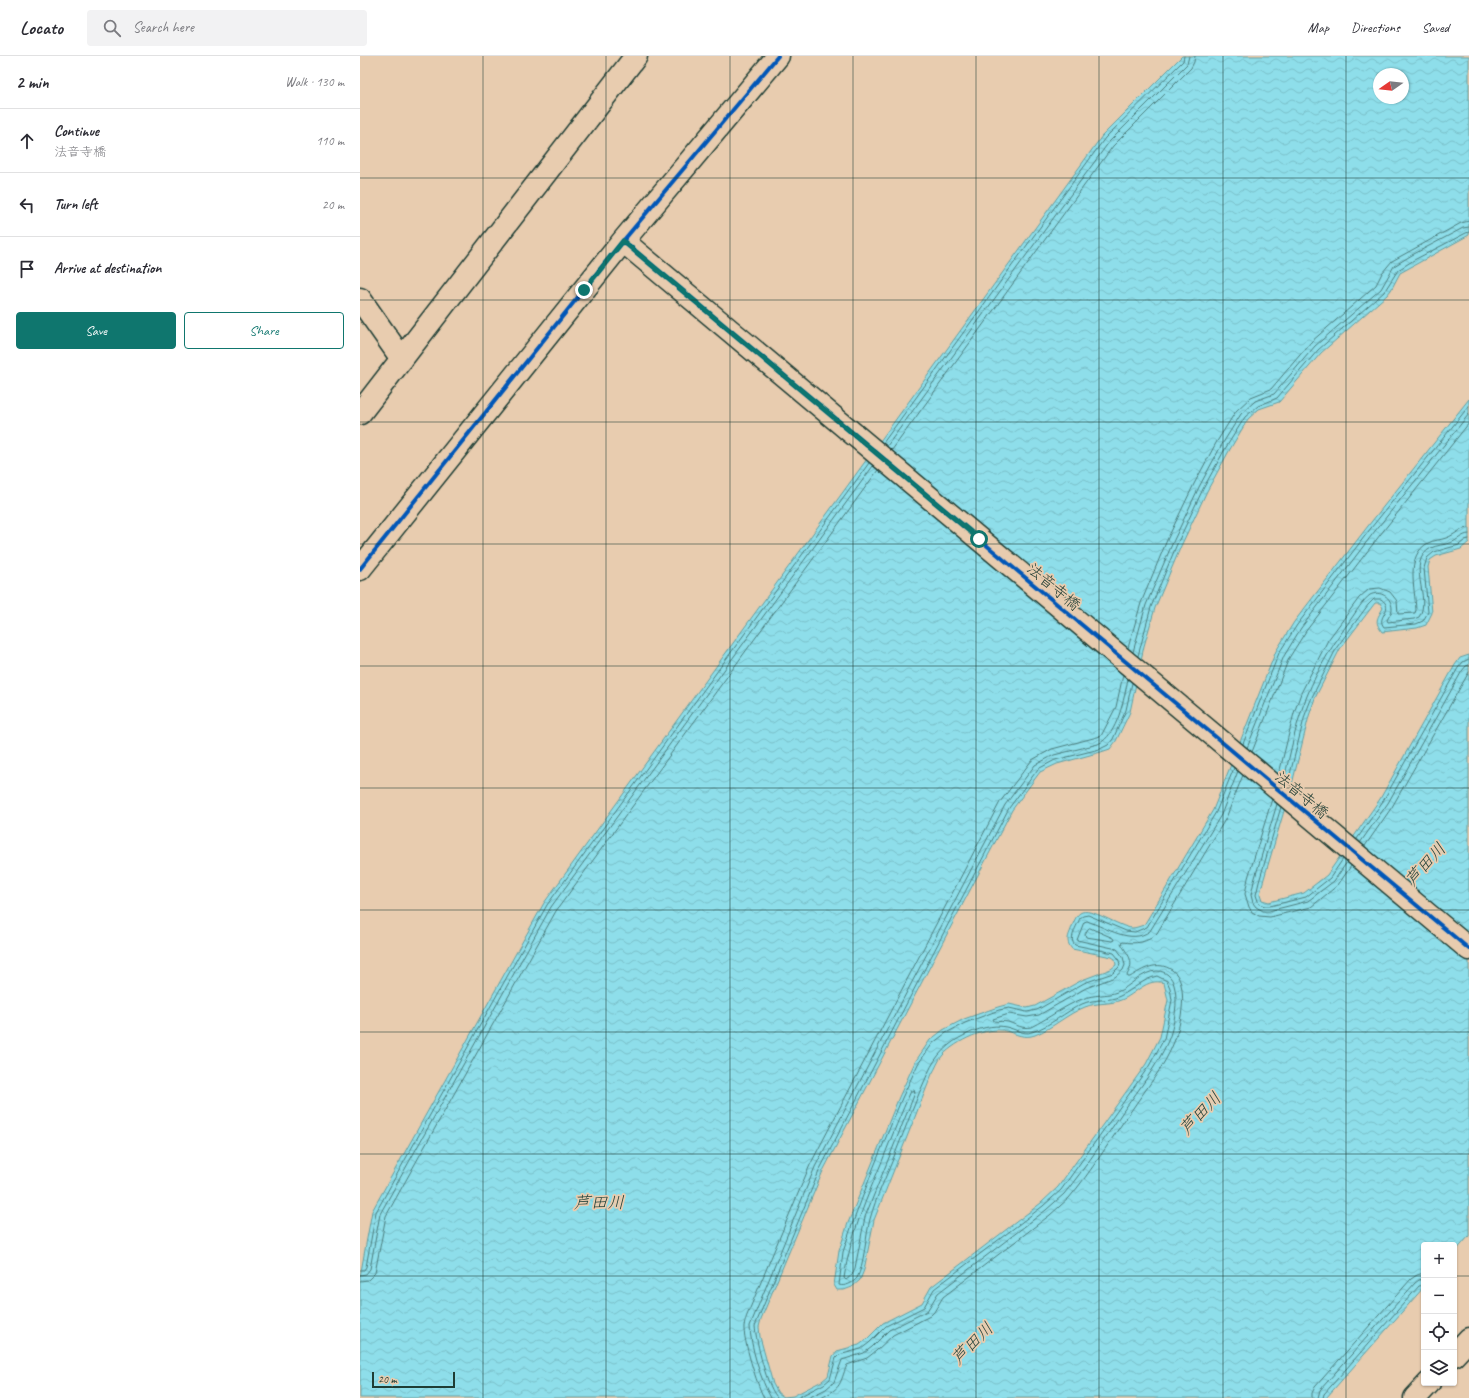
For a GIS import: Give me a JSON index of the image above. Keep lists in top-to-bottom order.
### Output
{
  "streets": {
    "street": ["法音寺橋"]
  },
  "water": ["芦田川"],
  "scale_bar": "20 m",
  "north": "left",
  "page": {
    "header": "Locato",
    "search": "Search here",
    "nav": ["Map", "Directions", "Saved"],
    "heading": ["2 min", "Walk · 130 m"],
    "list": [
      ["Continue", "法音寺橋", "110 m"],
      ["Turn left", "20 m"],
      "Arrive at destination"
    ],
    "buttons": ["Save", "Share"],
    "map_buttons": ["+", "−"],
    "scale": "20 m"
  }
}
